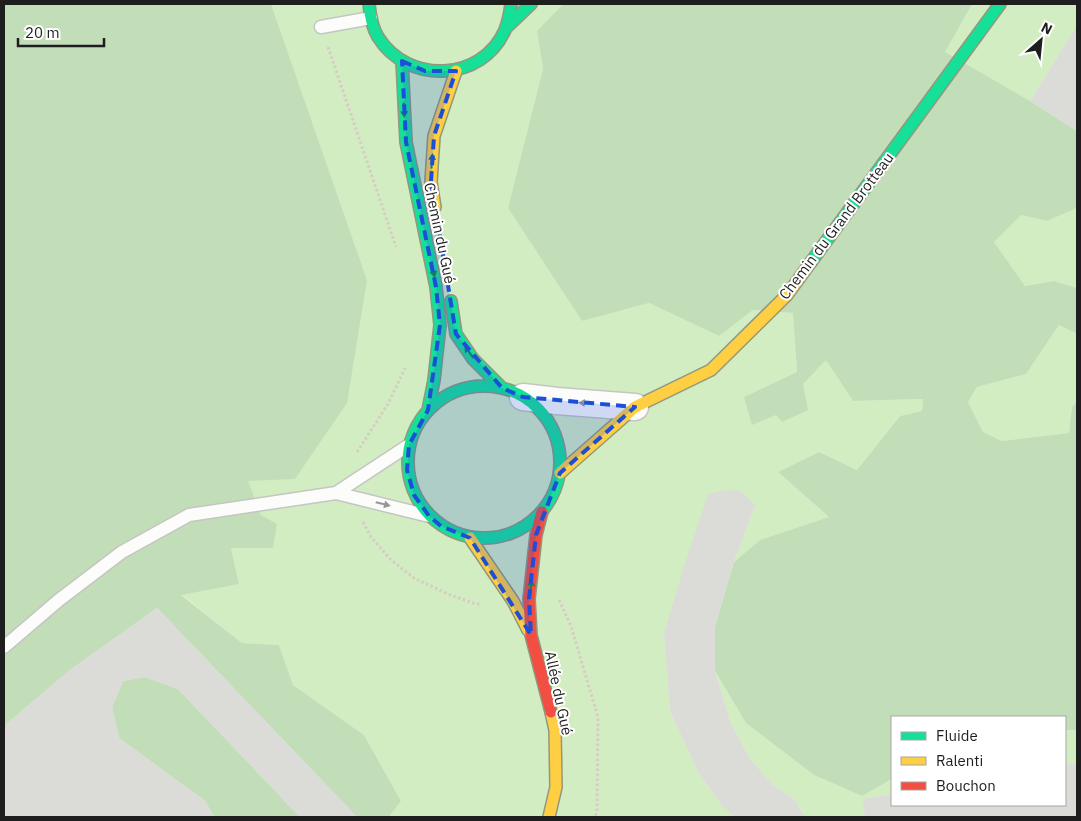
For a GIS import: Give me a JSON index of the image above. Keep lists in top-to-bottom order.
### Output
{
  "streets": {
    "main road": ["Chemin du Grand Brotteau", "Chemin du Gué", "Allée du Gué"]
  },
  "crossings": [
    ["Chemin du Grand Brotteau", "Chemin du Gué"],
    ["Chemin du Grand Brotteau", "Allée du Gué"],
    ["Chemin du Gué", "Allée du Gué"]
  ],
  "legend": ["Fluide", "Ralenti", "Bouchon"],
  "scale_bar": "20 m",
  "north": "top right"
}
